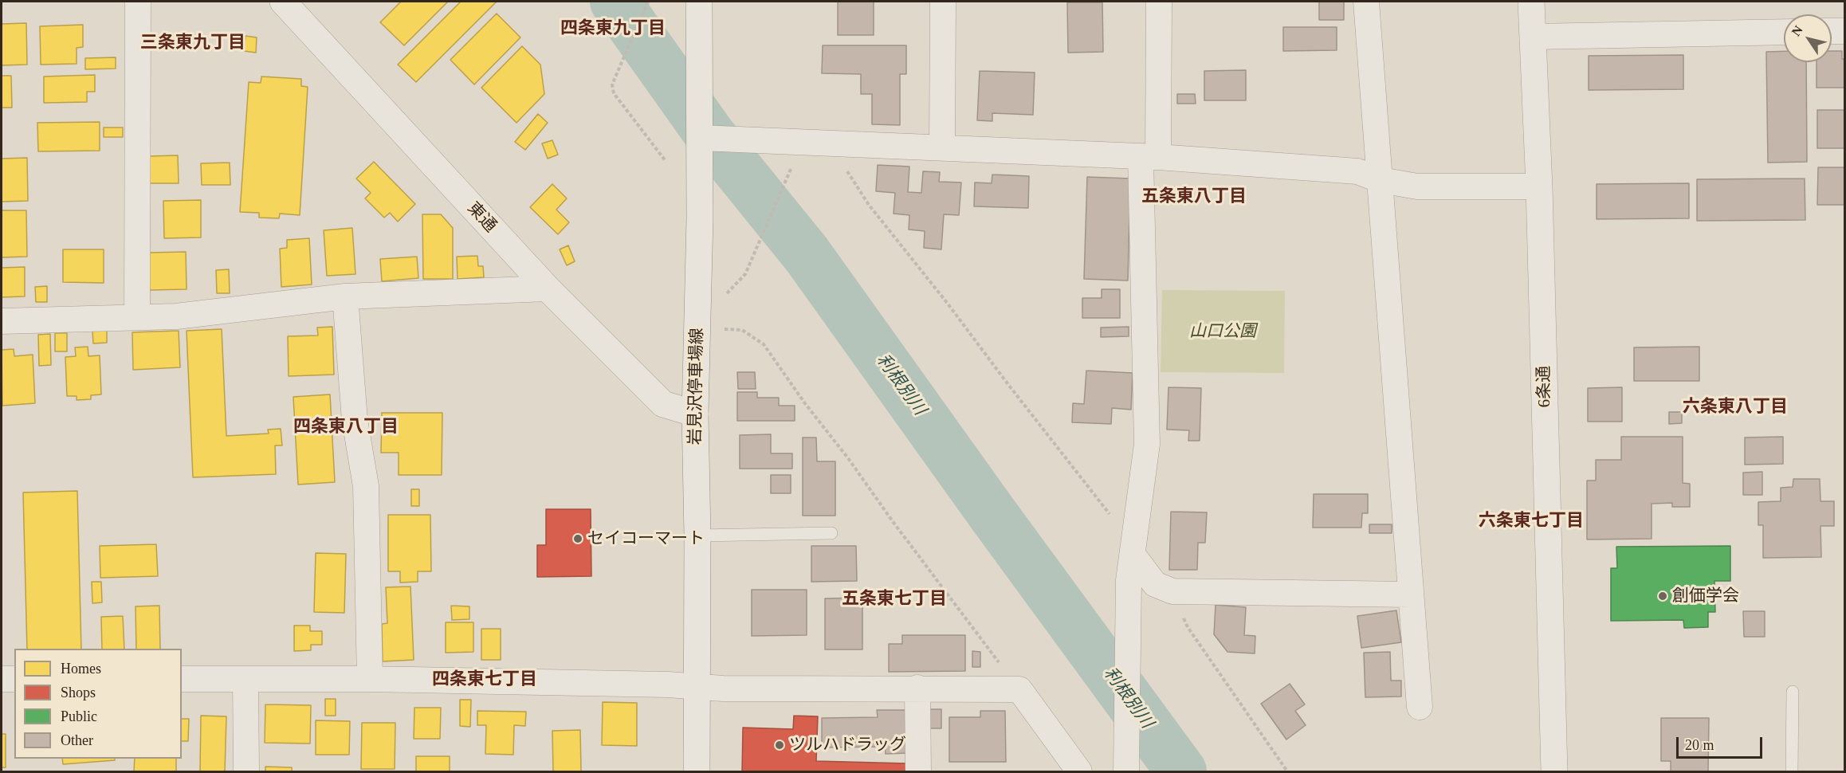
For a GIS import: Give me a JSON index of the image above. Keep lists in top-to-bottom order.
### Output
{
  "streets": {
    "street": ["東通", "岩見沢停車場線", "6条通"]
  },
  "crossings": [
    ["東通", "岩見沢停車場線"]
  ],
  "districts": [
    "四条東九丁目",
    "三条東九丁目",
    "五条東八丁目",
    "六条東八丁目",
    "四条東八丁目",
    "六条東七丁目",
    "五条東七丁目",
    "四条東七丁目"
  ],
  "water": ["利根別川"],
  "parks": ["山口公園"],
  "places": ["セイコーマート", "創価学会", "ツルハドラッグ"],
  "legend": [
    "Homes",
    "Shops",
    "Public",
    "Other"
  ],
  "scale_bar": "20 m",
  "north": "top left"
}
